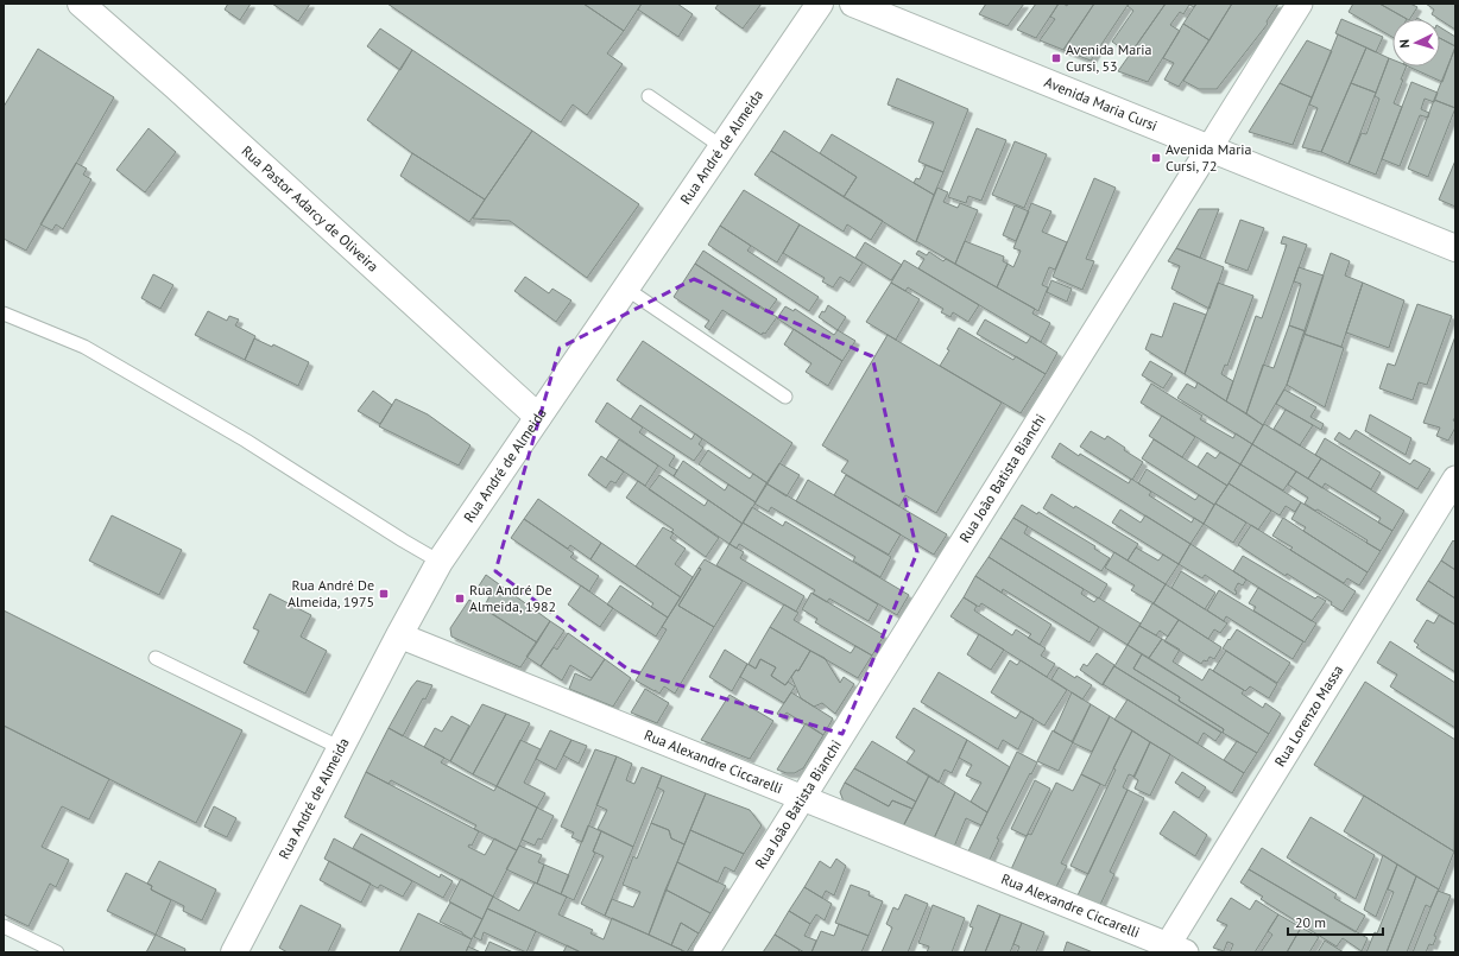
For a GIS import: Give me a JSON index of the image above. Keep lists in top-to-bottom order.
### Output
{
  "streets": {
    "street": [
      "Avenida Maria Cursi",
      "Rua André de Almeida",
      "Rua Pastor Adarcy de Oliveira",
      "Rua João Batista Bianchi",
      "Rua Lorenzo Massa",
      "Rua Alexandre Ciccarelli"
    ]
  },
  "crossings": [
    ["Avenida Maria Cursi", "Rua João Batista Bianchi"],
    ["Rua André de Almeida", "Rua Pastor Adarcy de Oliveira"],
    ["Rua André de Almeida", "Rua Alexandre Ciccarelli"],
    ["Rua João Batista Bianchi", "Rua Alexandre Ciccarelli"],
    ["Rua Lorenzo Massa", "Rua Alexandre Ciccarelli"]
  ],
  "places": {
    "transit": [
      "Avenida Maria Cursi, 53",
      "Avenida Maria Cursi, 72",
      "Rua André De Almeida, 1975",
      "Rua André De Almeida, 1982"
    ]
  },
  "scale_bar": "20 m",
  "north": "left"
}
